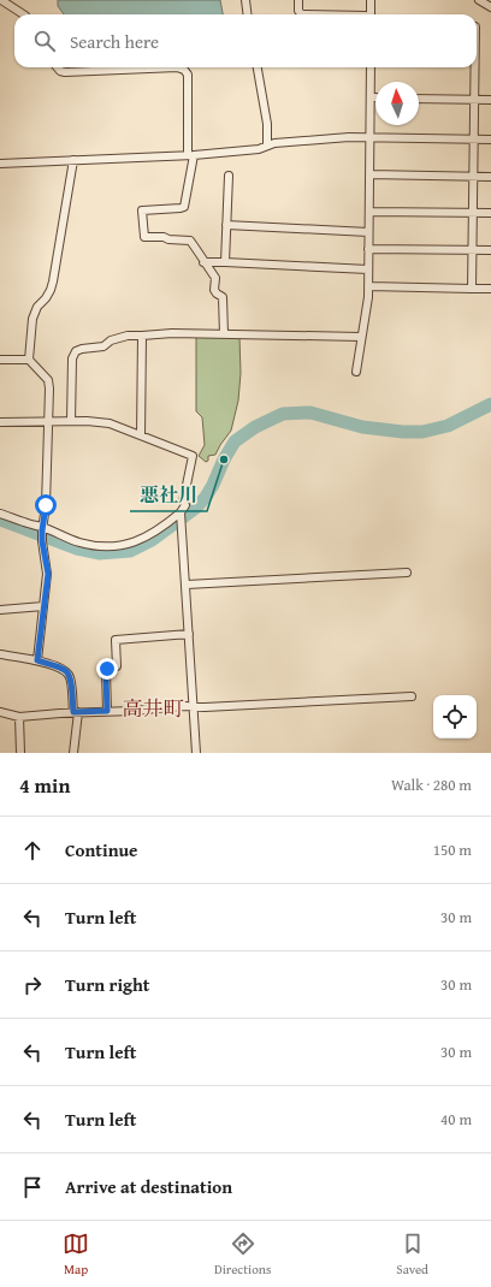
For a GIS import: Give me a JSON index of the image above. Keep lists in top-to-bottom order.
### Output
{
  "districts": ["高井町"],
  "places": ["悪社川"],
  "north": "top",
  "page": {
    "search": "Search here",
    "heading": ["4 min", "Walk · 280 m"],
    "list": [
      ["Continue", "150 m"],
      ["Turn left", "30 m"],
      ["Turn right", "30 m"],
      ["Turn left", "30 m"],
      ["Turn left", "40 m"],
      "Arrive at destination"
    ],
    "nav": ["Map", "Directions", "Saved"]
  }
}
